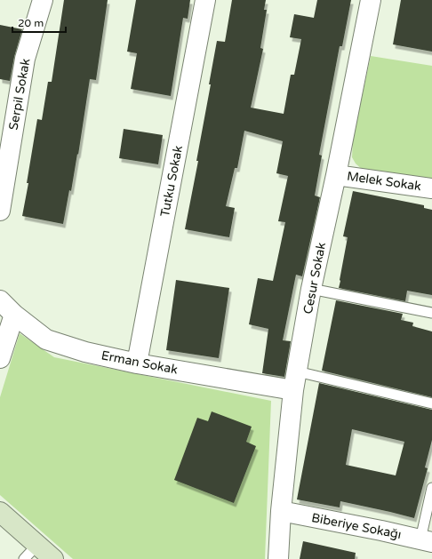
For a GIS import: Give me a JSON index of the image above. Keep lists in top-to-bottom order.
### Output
{
  "streets": {
    "street": [
      "Serpil Sokak",
      "Tutku Sokak",
      "Melek Sokak",
      "Cesur Sokak",
      "Erman Sokak",
      "Biberiye Sokağı"
    ]
  },
  "crossings": [
    ["Tutku Sokak", "Erman Sokak"],
    ["Melek Sokak", "Cesur Sokak"],
    ["Cesur Sokak", "Erman Sokak"],
    ["Cesur Sokak", "Biberiye Sokağı"]
  ],
  "scale_bar": "20 m"
}
